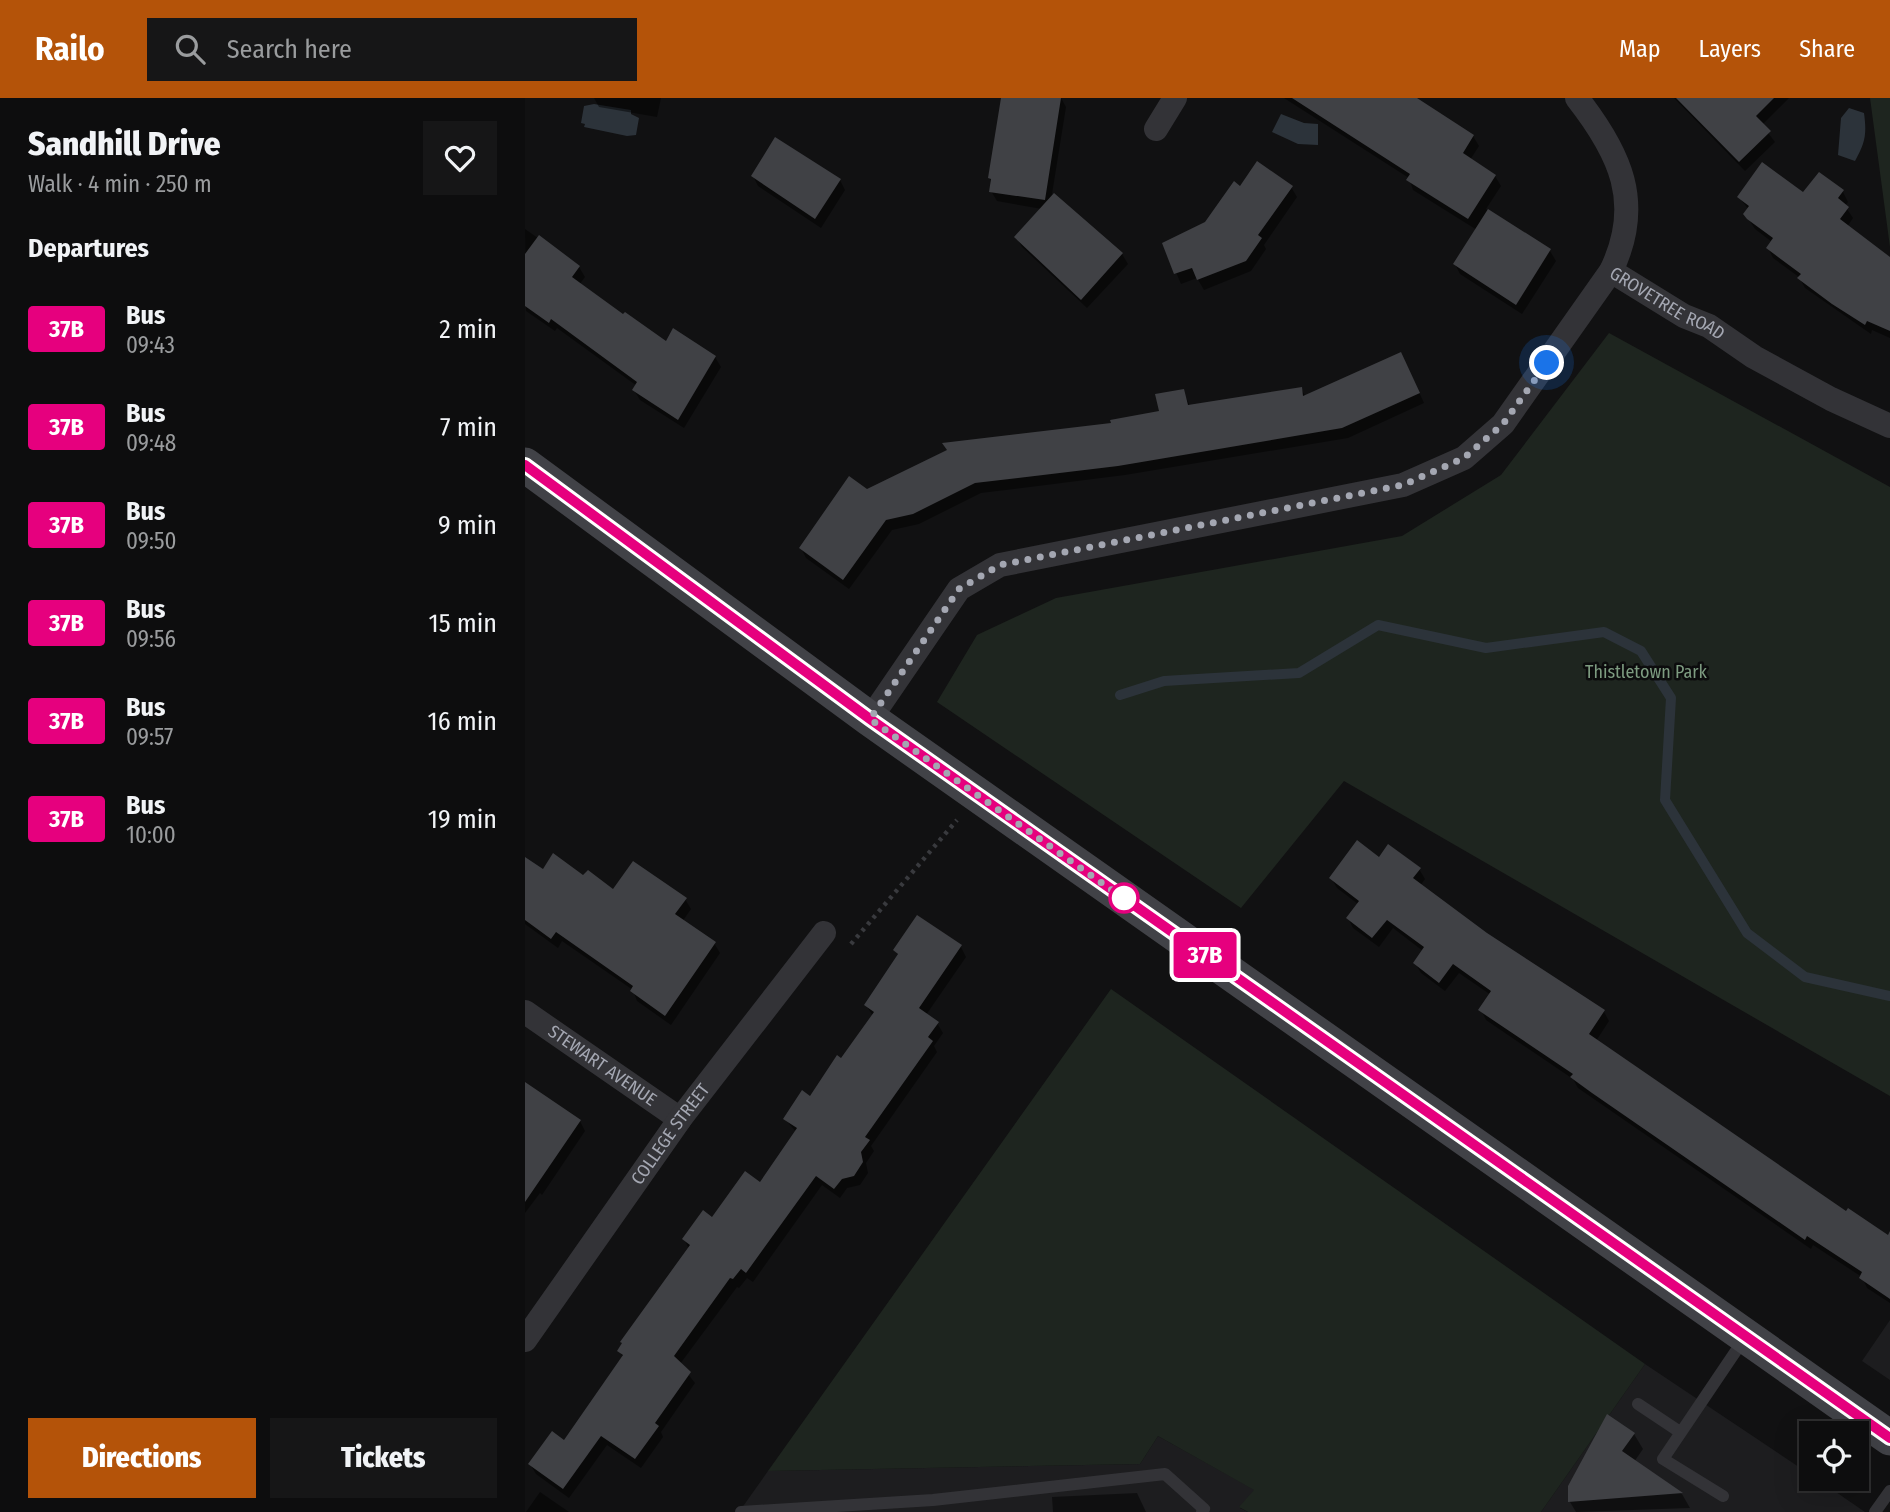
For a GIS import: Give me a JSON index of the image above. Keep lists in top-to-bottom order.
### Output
{
  "streets": {
    "street": ["GROVETREE ROAD", "STEWART AVENUE", "COLLEGE STREET"]
  },
  "crossings": [
    ["STEWART AVENUE", "COLLEGE STREET"]
  ],
  "parks": ["Thistletown Park"],
  "lines": ["bus line 37B"],
  "page": {
    "header": "Railo",
    "search": "Search here",
    "nav": ["Map", "Layers", "Share"],
    "heading": [
      ["Sandhill Drive", "Walk · 4 min · 250 m"],
      "Departures"
    ],
    "on_map": "37B",
    "list": [
      {
        "mark": "37B",
        "name": "Bus",
        "note": "09:43",
        "value": "2 min"
      },
      {
        "mark": "37B",
        "name": "Bus",
        "note": "09:48",
        "value": "7 min"
      },
      {
        "mark": "37B",
        "name": "Bus",
        "note": "09:50",
        "value": "9 min"
      },
      {
        "mark": "37B",
        "name": "Bus",
        "note": "09:56",
        "value": "15 min"
      },
      {
        "mark": "37B",
        "name": "Bus",
        "note": "09:57",
        "value": "16 min"
      },
      {
        "mark": "37B",
        "name": "Bus",
        "note": "10:00",
        "value": "19 min"
      }
    ],
    "buttons": ["Directions", "Tickets"]
  }
}
